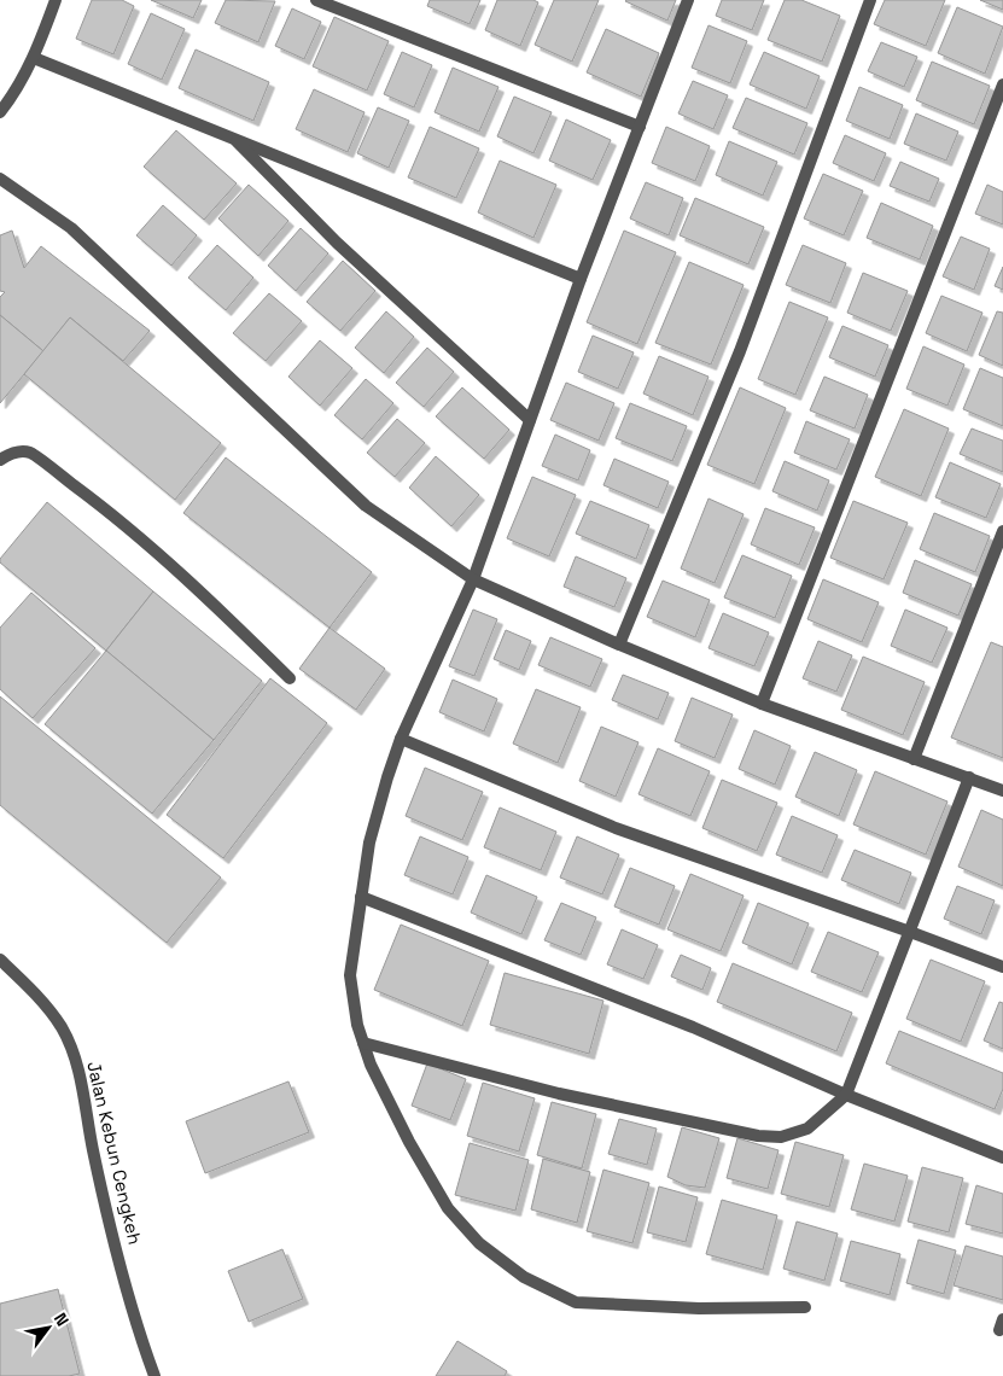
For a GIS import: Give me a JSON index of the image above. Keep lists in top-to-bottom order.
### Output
{
  "streets": {
    "street": ["Jalan Kebun Cengkeh"]
  },
  "north": "top right"
}
